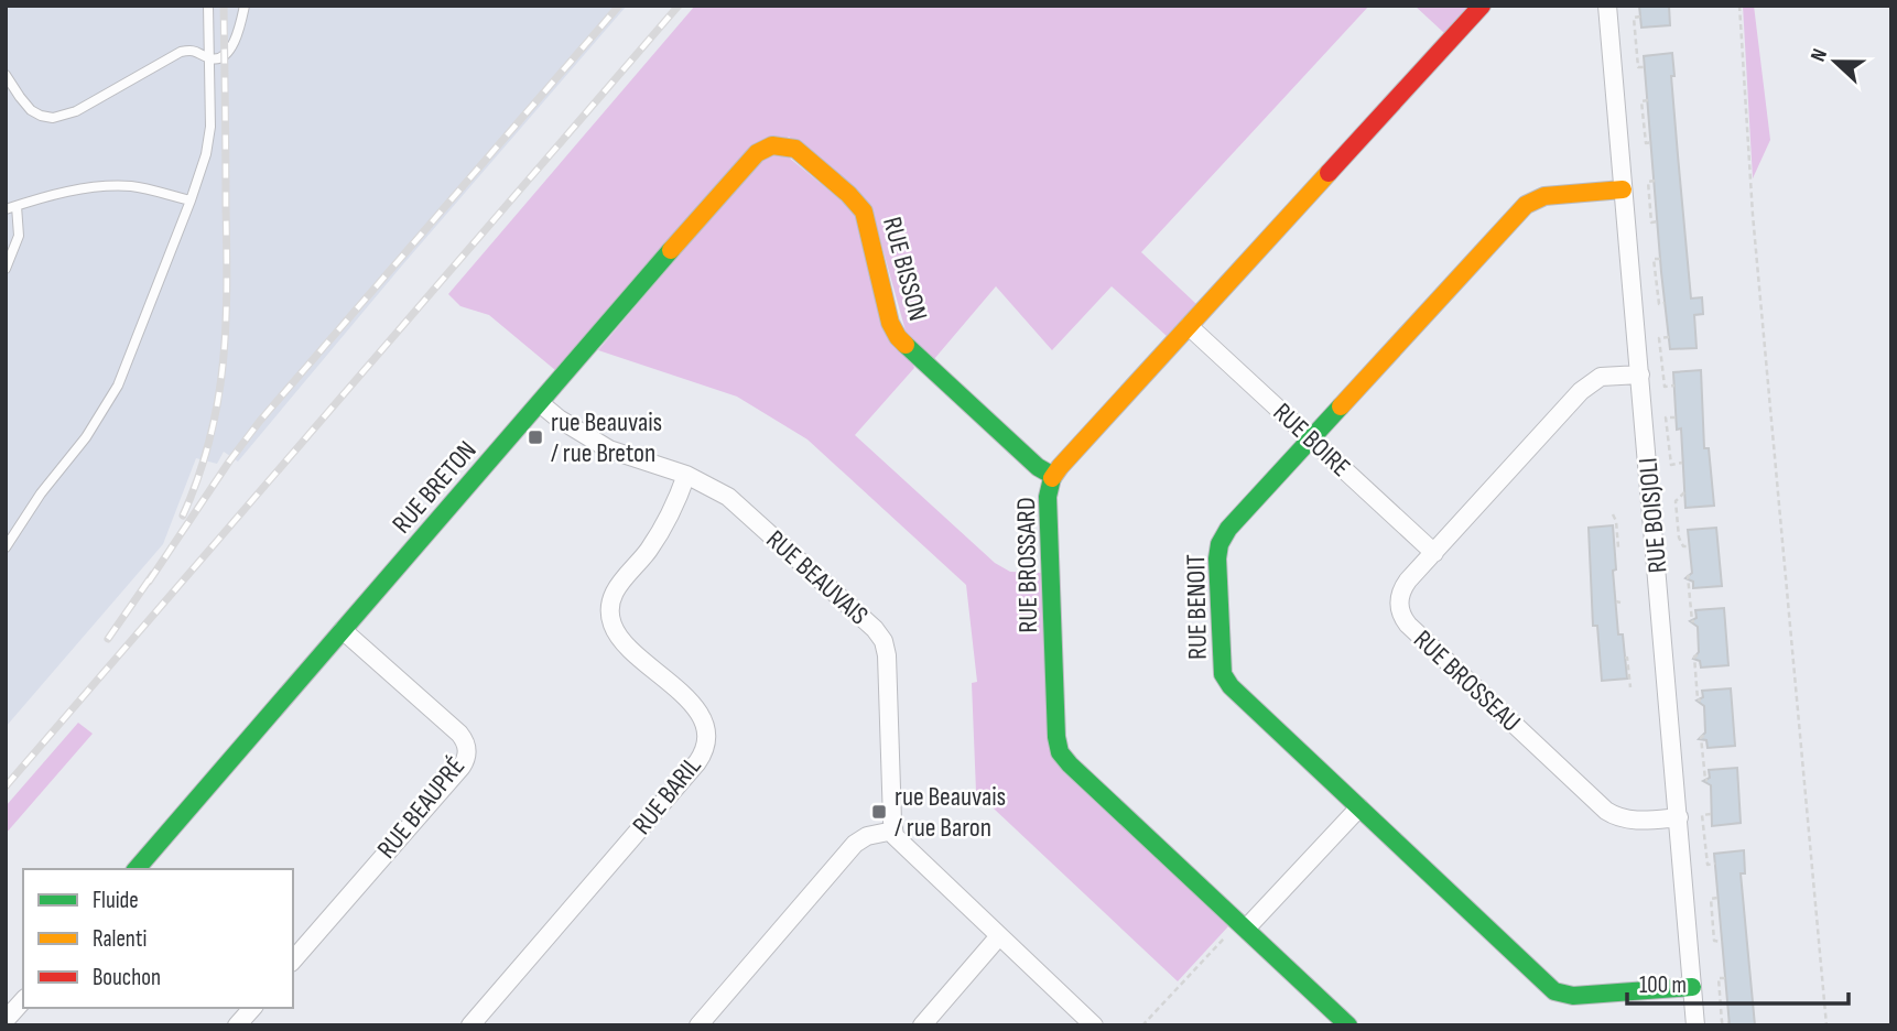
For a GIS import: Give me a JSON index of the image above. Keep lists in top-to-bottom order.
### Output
{
  "streets": {
    "street": [
      "RUE BISSON",
      "RUE BOIRE",
      "RUE BRETON",
      "RUE BOISJOLI",
      "RUE BROSSARD",
      "RUE BEAUVAIS",
      "RUE BENOIT",
      "RUE BROSSEAU",
      "RUE BARIL",
      "RUE BEAUPRÉ"
    ]
  },
  "crossings": [
    ["RUE BISSON", "RUE BRETON"],
    ["RUE BISSON", "RUE BROSSARD"],
    ["RUE BOIRE", "RUE BROSSARD"],
    ["RUE BOIRE", "RUE BENOIT"],
    ["RUE BOIRE", "RUE BROSSEAU"],
    ["RUE BRETON", "RUE BEAUVAIS"],
    ["RUE BRETON", "RUE BEAUPRÉ"],
    ["RUE BOISJOLI", "RUE BENOIT"],
    ["RUE BOISJOLI", "RUE BROSSEAU"],
    ["RUE BEAUVAIS", "RUE BARIL"]
  ],
  "places": {
    "transit": ["rue Beauvais / rue Breton", "rue Beauvais / rue Baron"]
  },
  "legend": ["Fluide", "Ralenti", "Bouchon"],
  "scale_bar": "100 m",
  "north": "left"
}
